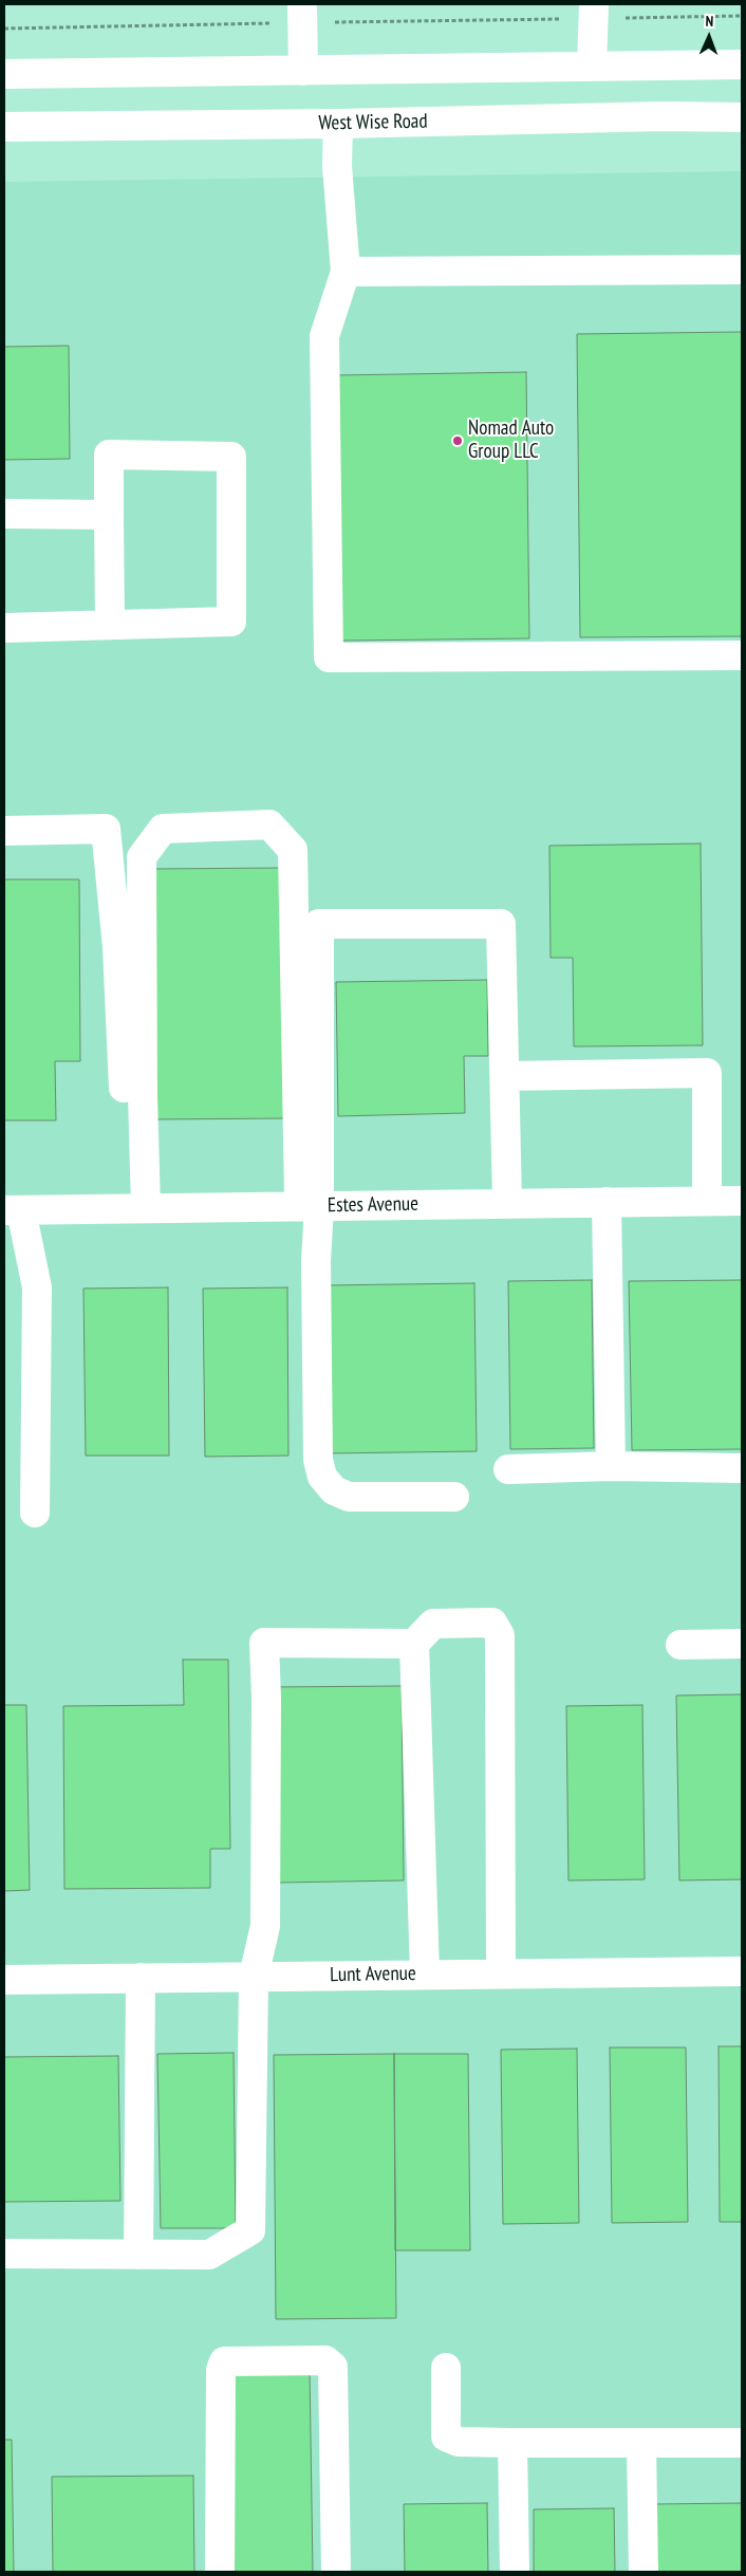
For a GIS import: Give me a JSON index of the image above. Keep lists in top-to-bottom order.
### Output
{
  "streets": {
    "street": ["West Wise Road", "Estes Avenue", "Lunt Avenue"]
  },
  "places": ["Nomad Auto Group LLC"],
  "north": "top"
}
